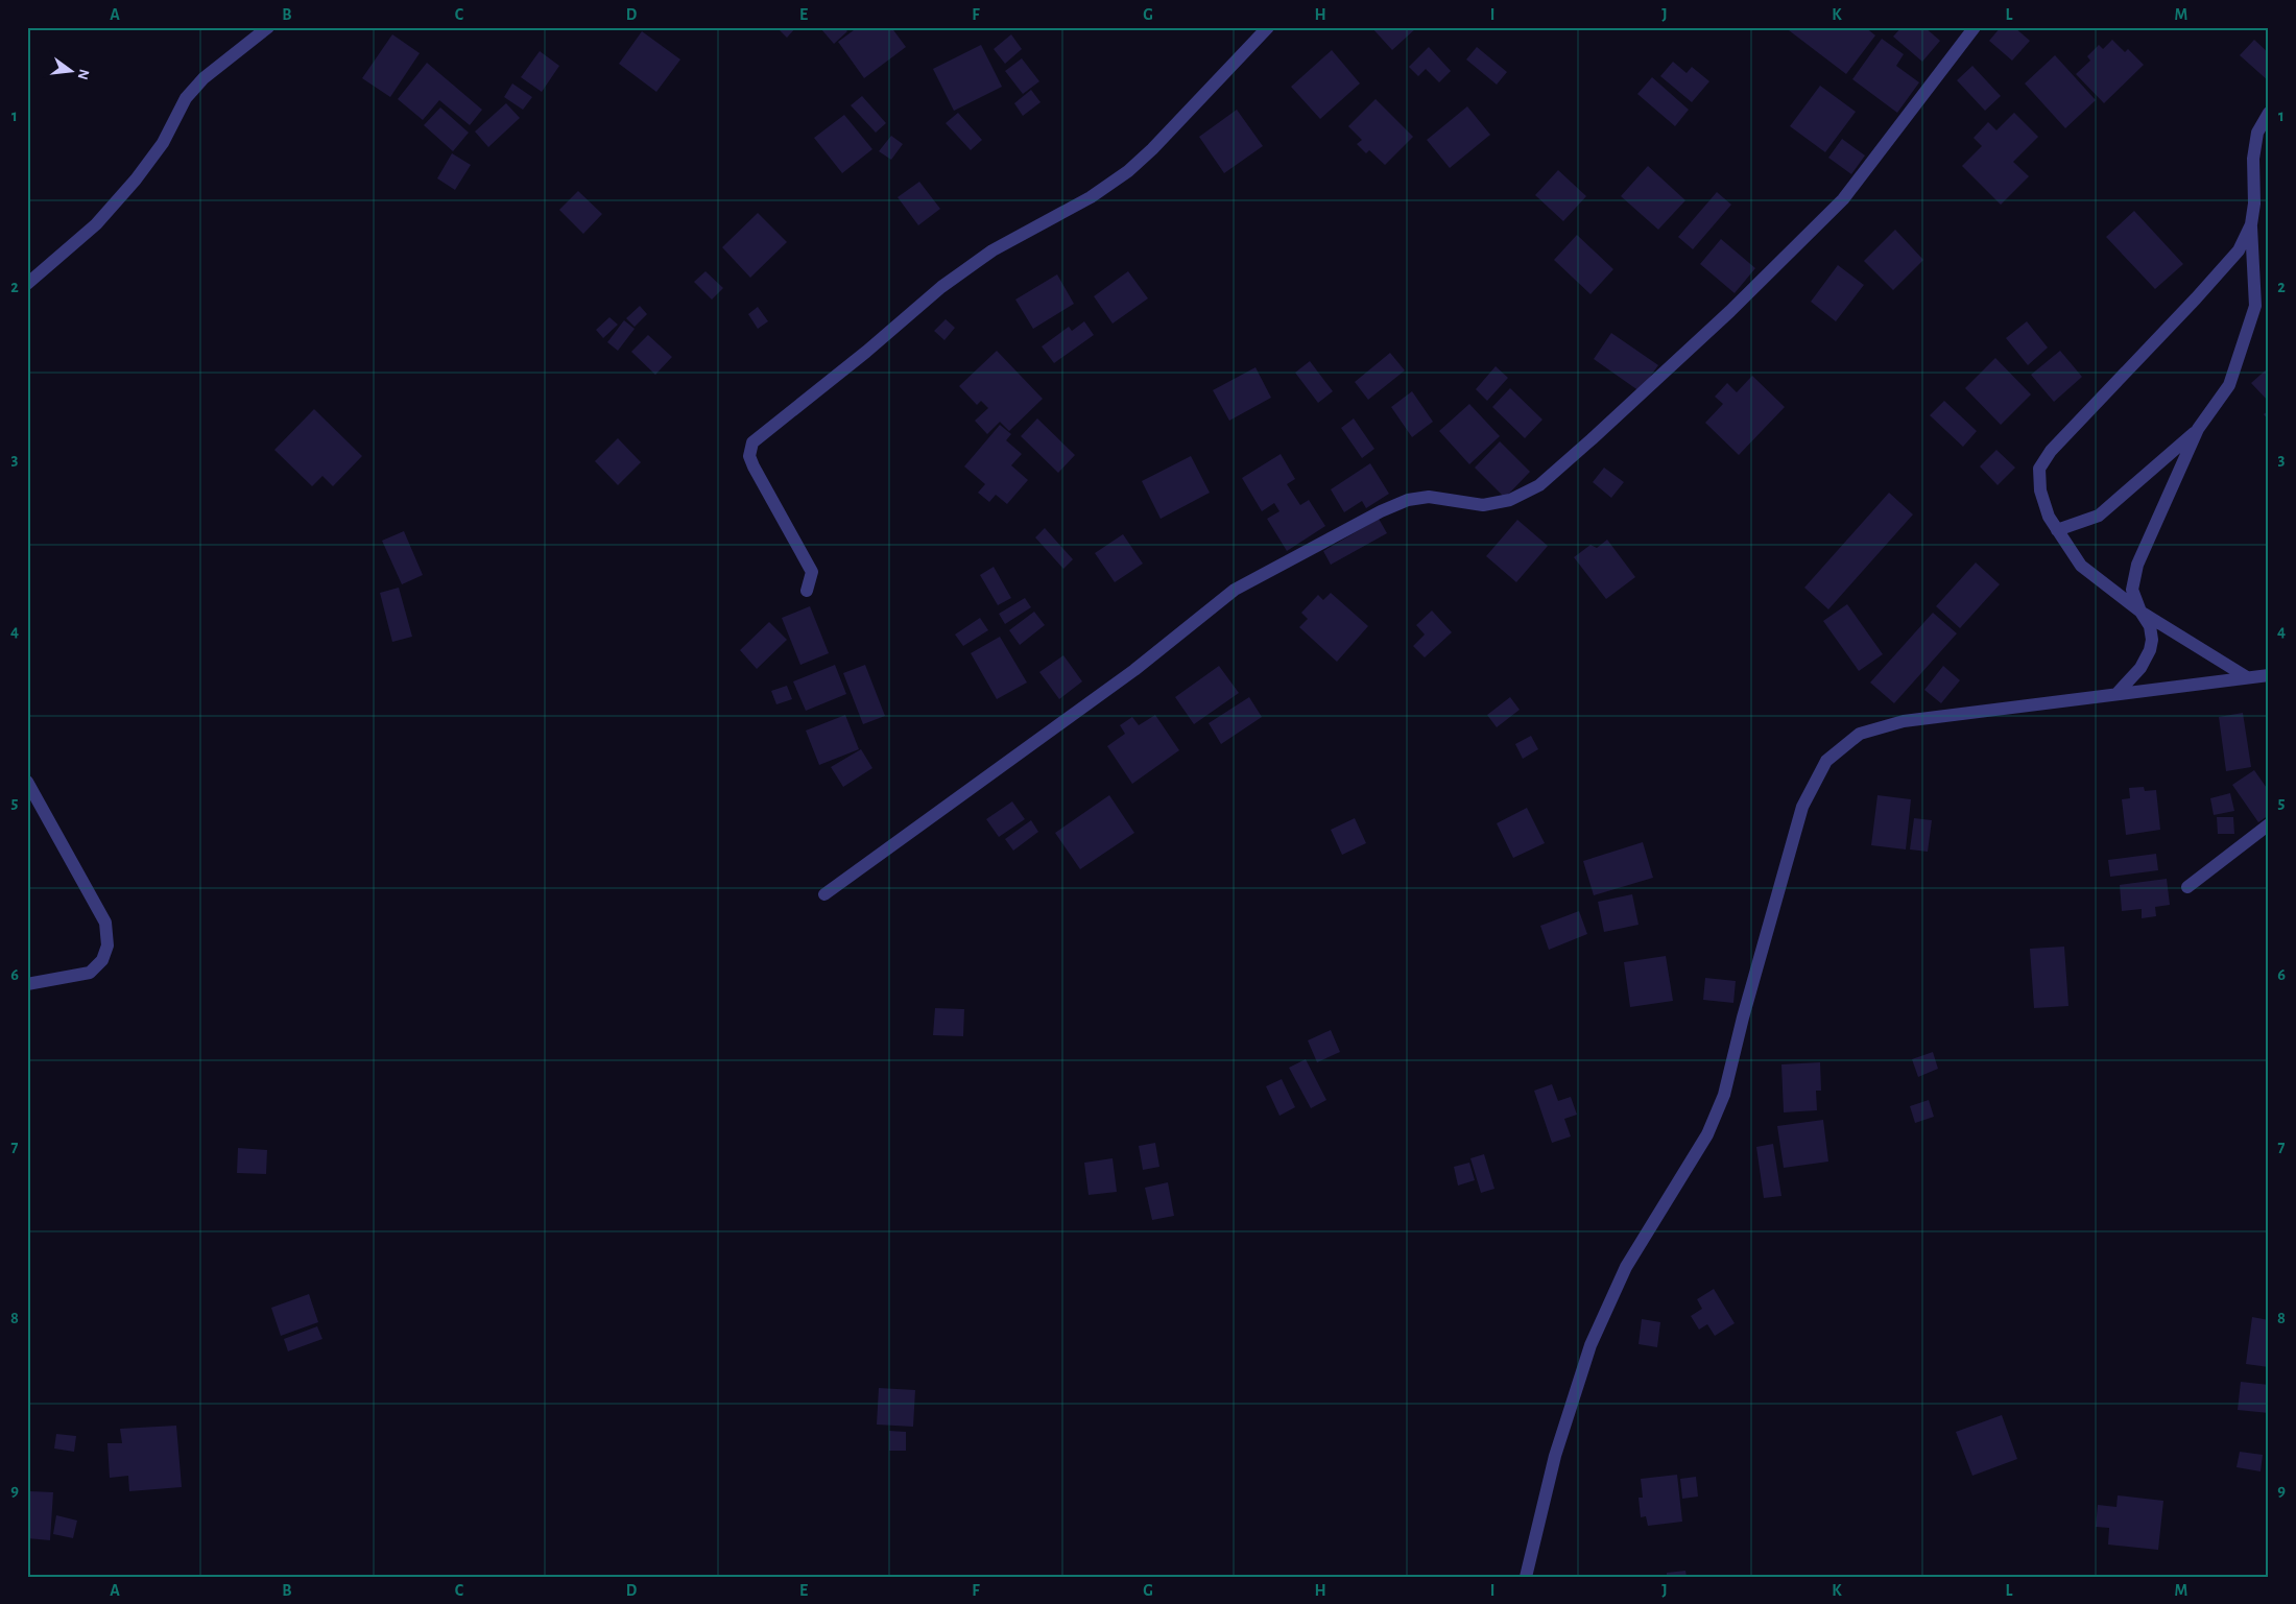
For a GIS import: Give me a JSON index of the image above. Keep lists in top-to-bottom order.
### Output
{
  "north": "right",
  "grid": {
    "columns": [
      "A",
      "B",
      "C",
      "D",
      "E",
      "F",
      "G",
      "H",
      "I",
      "J",
      "K",
      "L",
      "M"
    ],
    "rows": [
      "1",
      "2",
      "3",
      "4",
      "5",
      "6",
      "7",
      "8",
      "9"
    ]
  }
}
